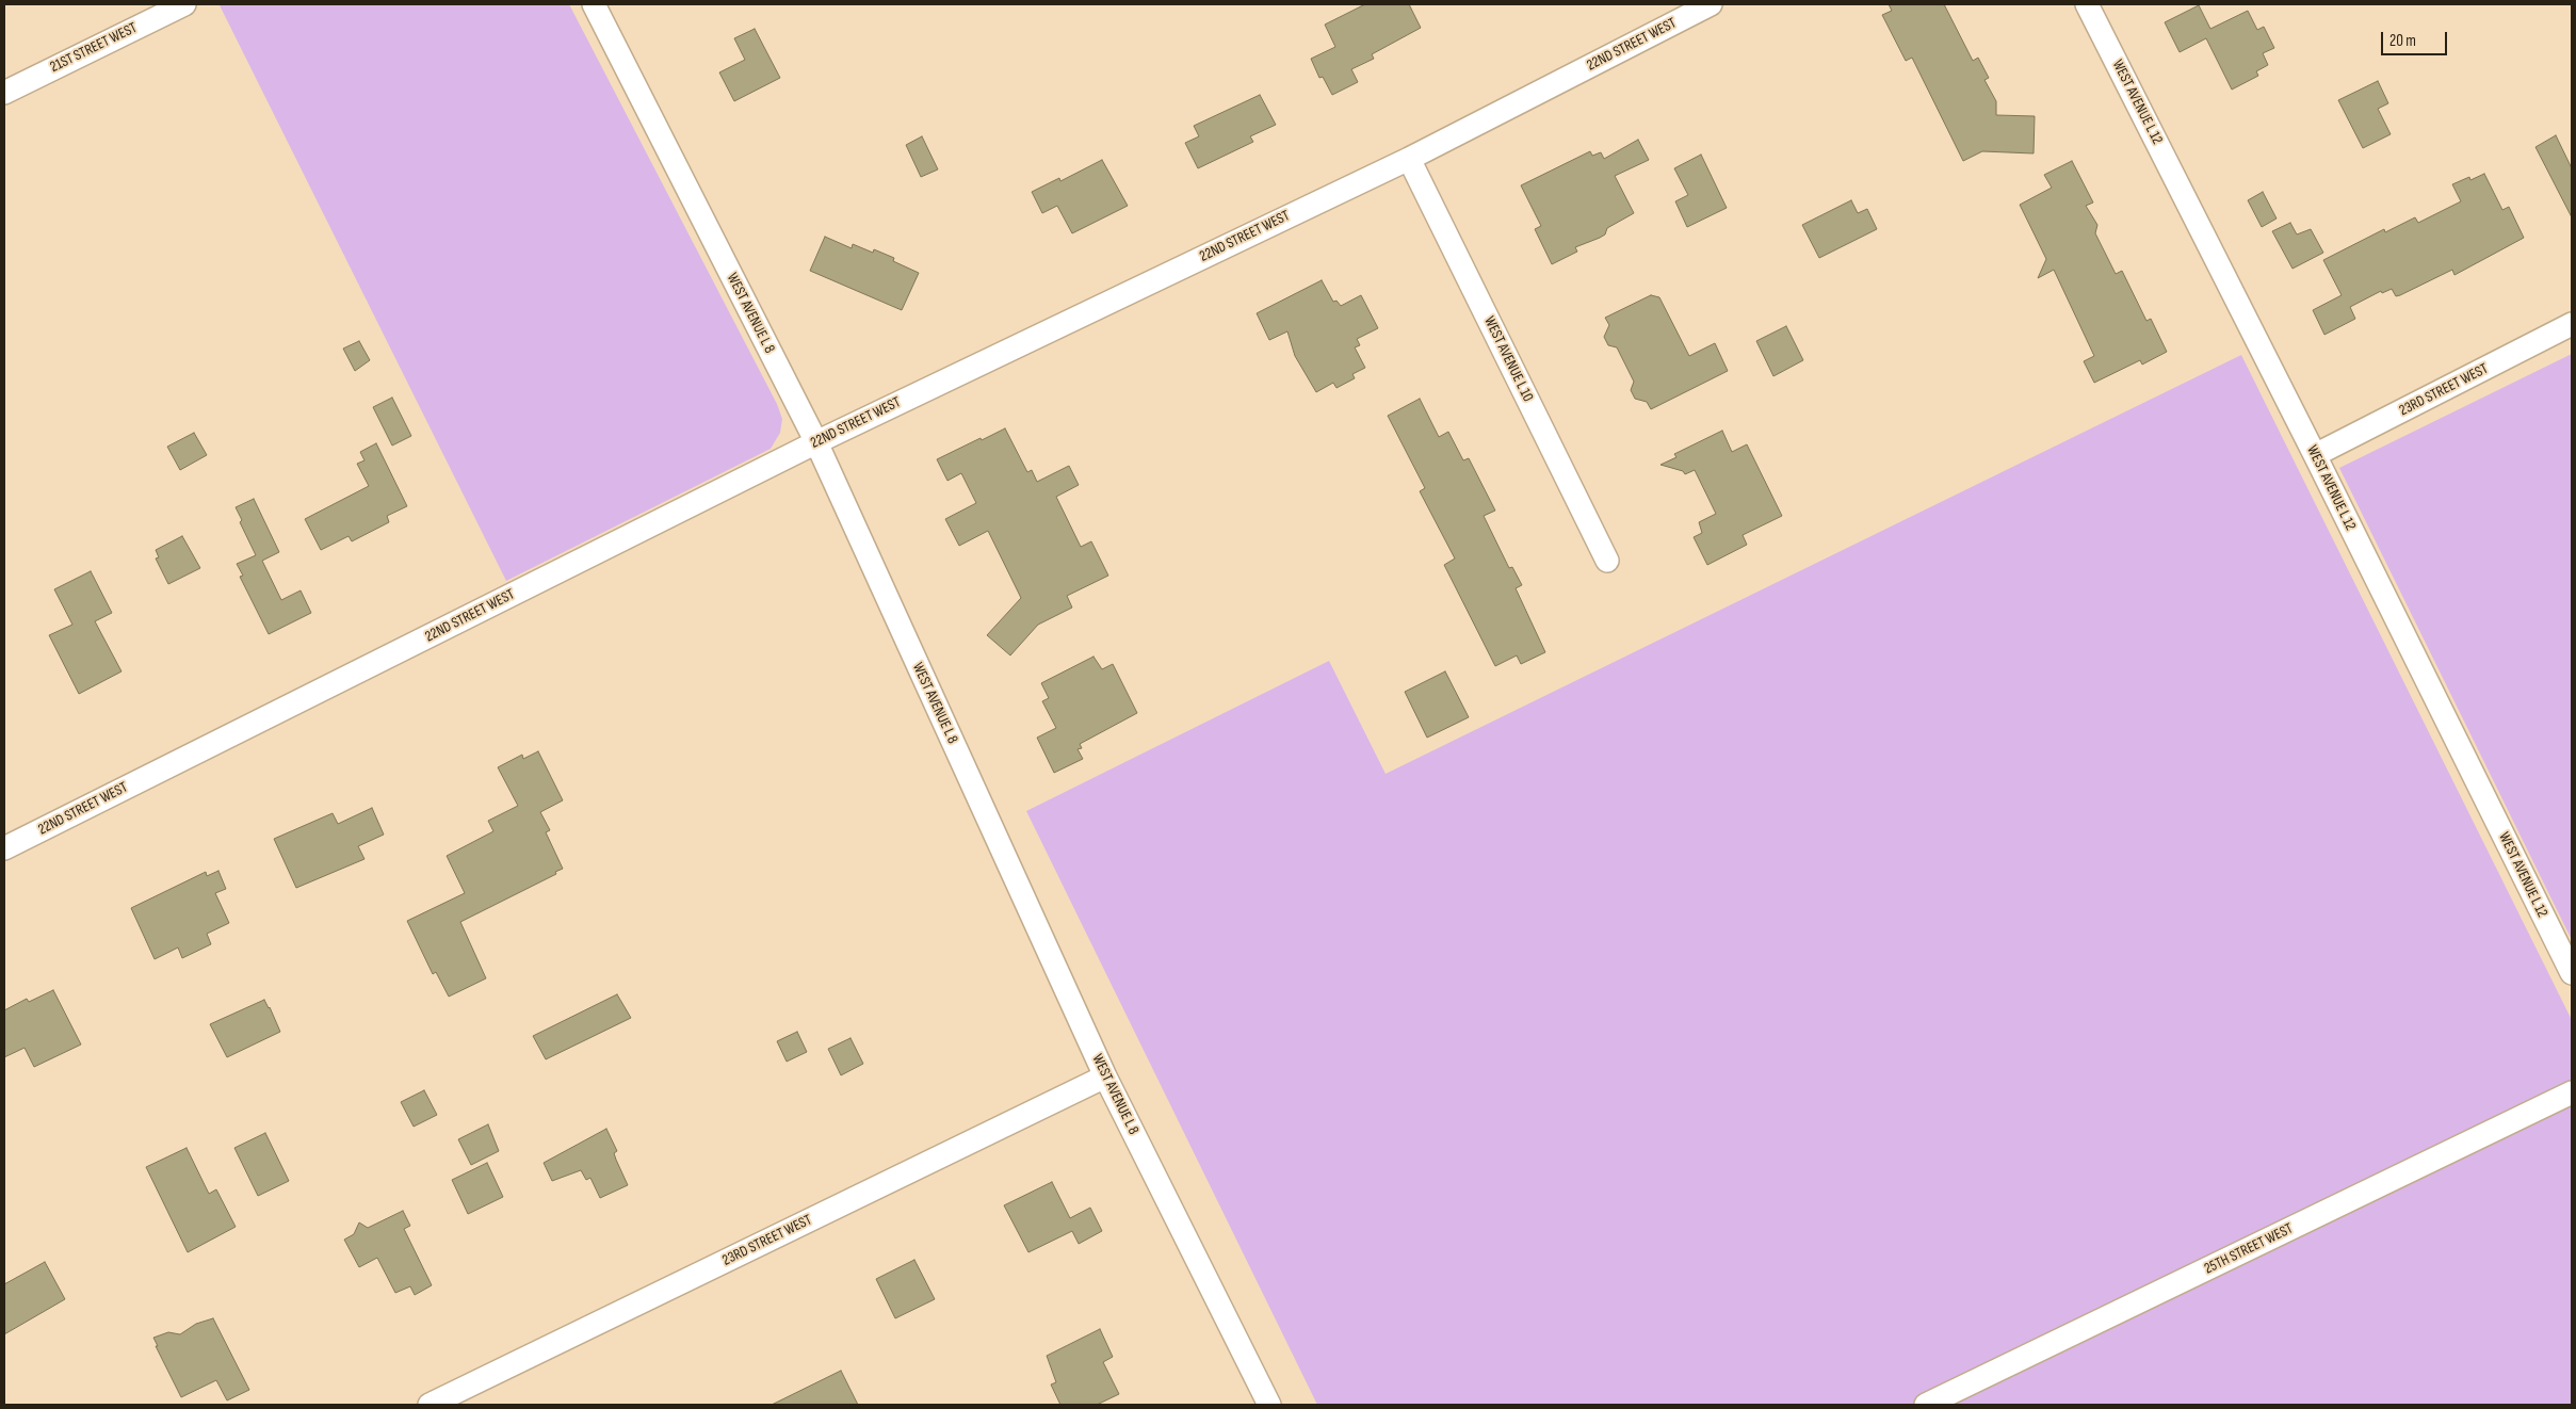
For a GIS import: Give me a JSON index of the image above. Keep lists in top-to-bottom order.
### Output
{
  "streets": {
    "street": [
      "22ND STREET WEST",
      "21ST STREET WEST",
      "WEST AVENUE L 12",
      "WEST AVENUE L 8",
      "WEST AVENUE L 10",
      "23RD STREET WEST",
      "25TH STREET WEST"
    ]
  },
  "crossings": [
    ["22ND STREET WEST", "WEST AVENUE L 8"],
    ["22ND STREET WEST", "WEST AVENUE L 10"],
    ["WEST AVENUE L 12", "23RD STREET WEST"],
    ["WEST AVENUE L 8", "23RD STREET WEST"]
  ],
  "scale_bar": "20 m"
}
